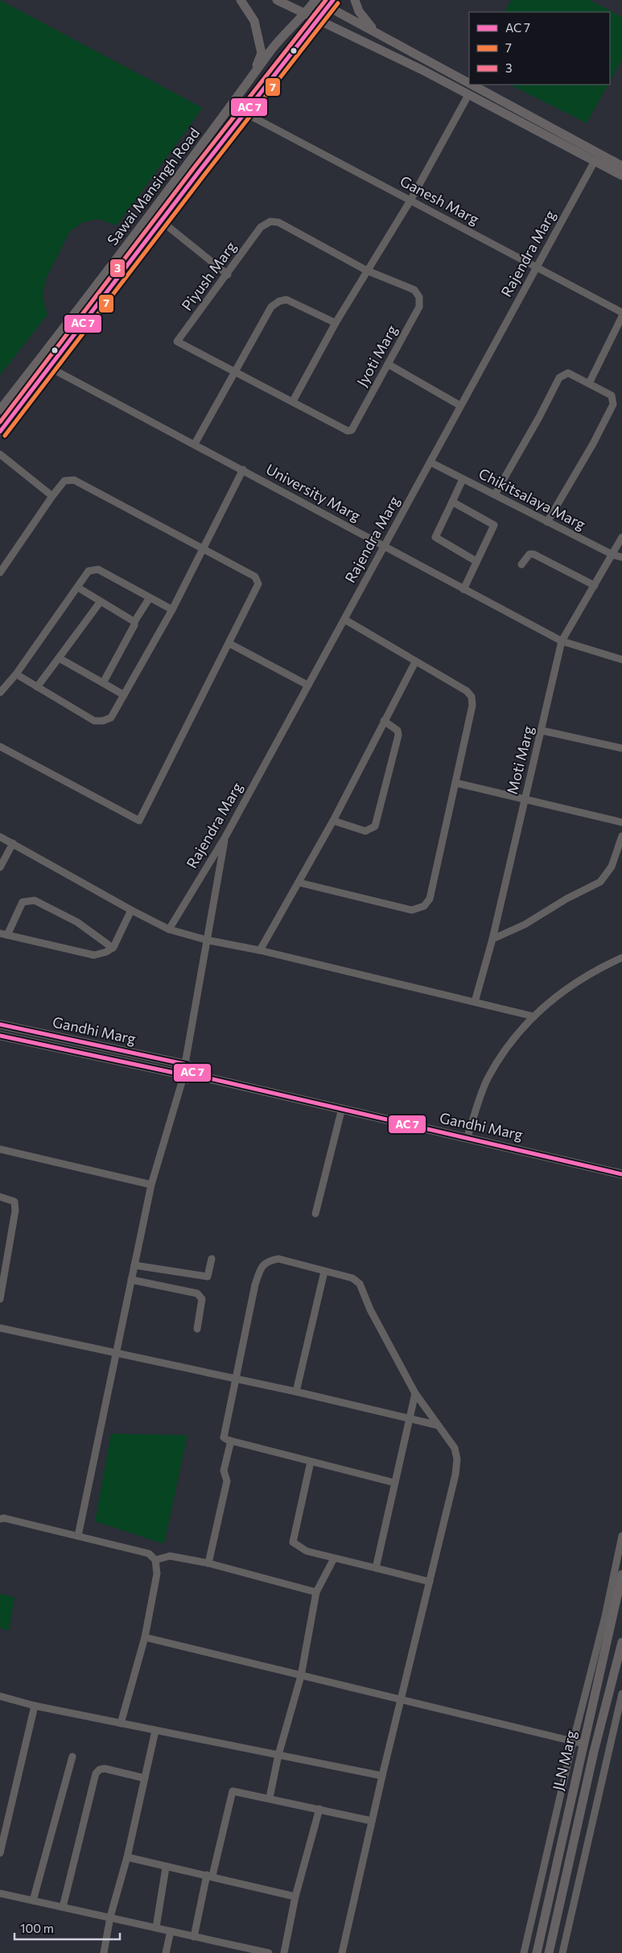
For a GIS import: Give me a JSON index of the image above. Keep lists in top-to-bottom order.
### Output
{
  "streets": {
    "main road": ["Sawai Mansingh Road", "Gandhi Marg", "JLN Marg"],
    "street": [
      "Ganesh Marg",
      "Rajendra Marg",
      "Piyush Marg",
      "Jyoti Marg",
      "University Marg",
      "Chikitsalaya Marg",
      "Moti Marg"
    ]
  },
  "crossings": [
    ["Sawai Mansingh Road", "University Marg"],
    ["Ganesh Marg", "Rajendra Marg"],
    ["Rajendra Marg", "University Marg"],
    ["Rajendra Marg", "Chikitsalaya Marg"],
    ["Piyush Marg", "Jyoti Marg"],
    ["University Marg", "Moti Marg"],
    ["Chikitsalaya Marg", "Moti Marg"]
  ],
  "lines": ["transit line 3", "transit line 7"],
  "legend": ["AC 7", "7", "3"],
  "scale_bar": "100 m"
}
